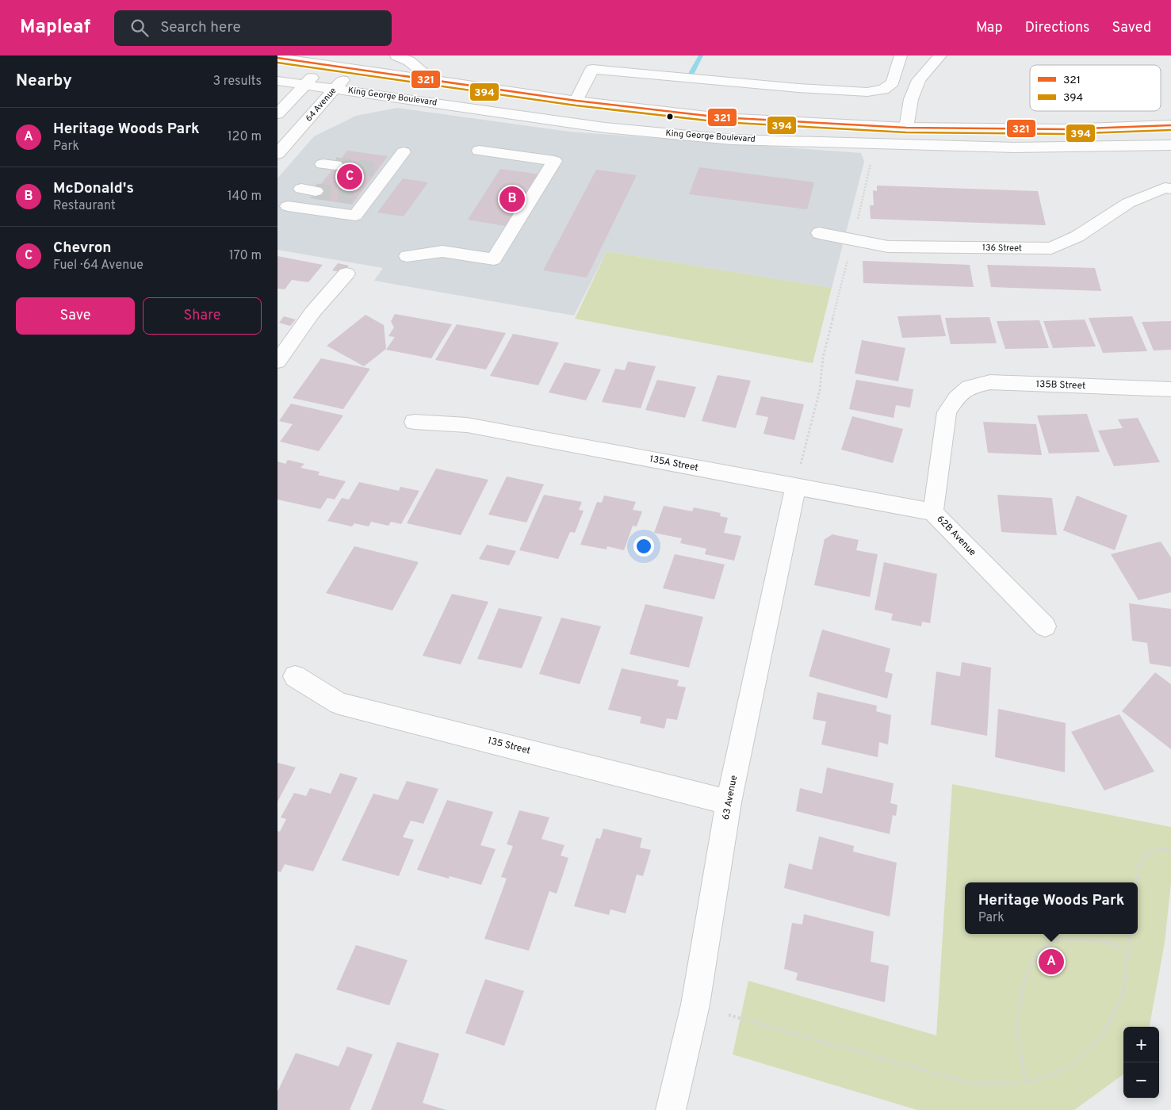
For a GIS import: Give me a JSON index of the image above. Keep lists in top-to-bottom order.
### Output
{
  "streets": {
    "main road": [
      "King George Boulevard",
      "64 Avenue",
      "136 Street",
      "135B Street",
      "135A Street",
      "62B Avenue",
      "135 Street",
      "63 Avenue"
    ]
  },
  "crossings": [
    ["King George Boulevard", "64 Avenue"],
    ["135B Street", "62B Avenue"],
    ["135A Street", "62B Avenue"],
    ["135A Street", "63 Avenue"],
    ["135 Street", "63 Avenue"]
  ],
  "lines": ["transit line 321", "transit line 394"],
  "legend": ["321", "394"],
  "page": {
    "header": "Mapleaf",
    "search": "Search here",
    "nav": ["Map", "Directions", "Saved"],
    "heading": ["Nearby", "3 results"],
    "list": [
      {
        "mark": "A",
        "name": "Heritage Woods Park",
        "note": "Park",
        "value": "120 m"
      },
      {
        "mark": "B",
        "name": "McDonald's",
        "note": "Restaurant",
        "value": "140 m"
      },
      {
        "mark": "C",
        "name": "Chevron",
        "note": "Fuel · 64 Avenue",
        "value": "170 m"
      }
    ],
    "pins": ["C", "B", "A"],
    "buttons": ["Save", "Share"],
    "popup": ["Heritage Woods Park", "Park"],
    "map_buttons": ["+", "−"]
  }
}
